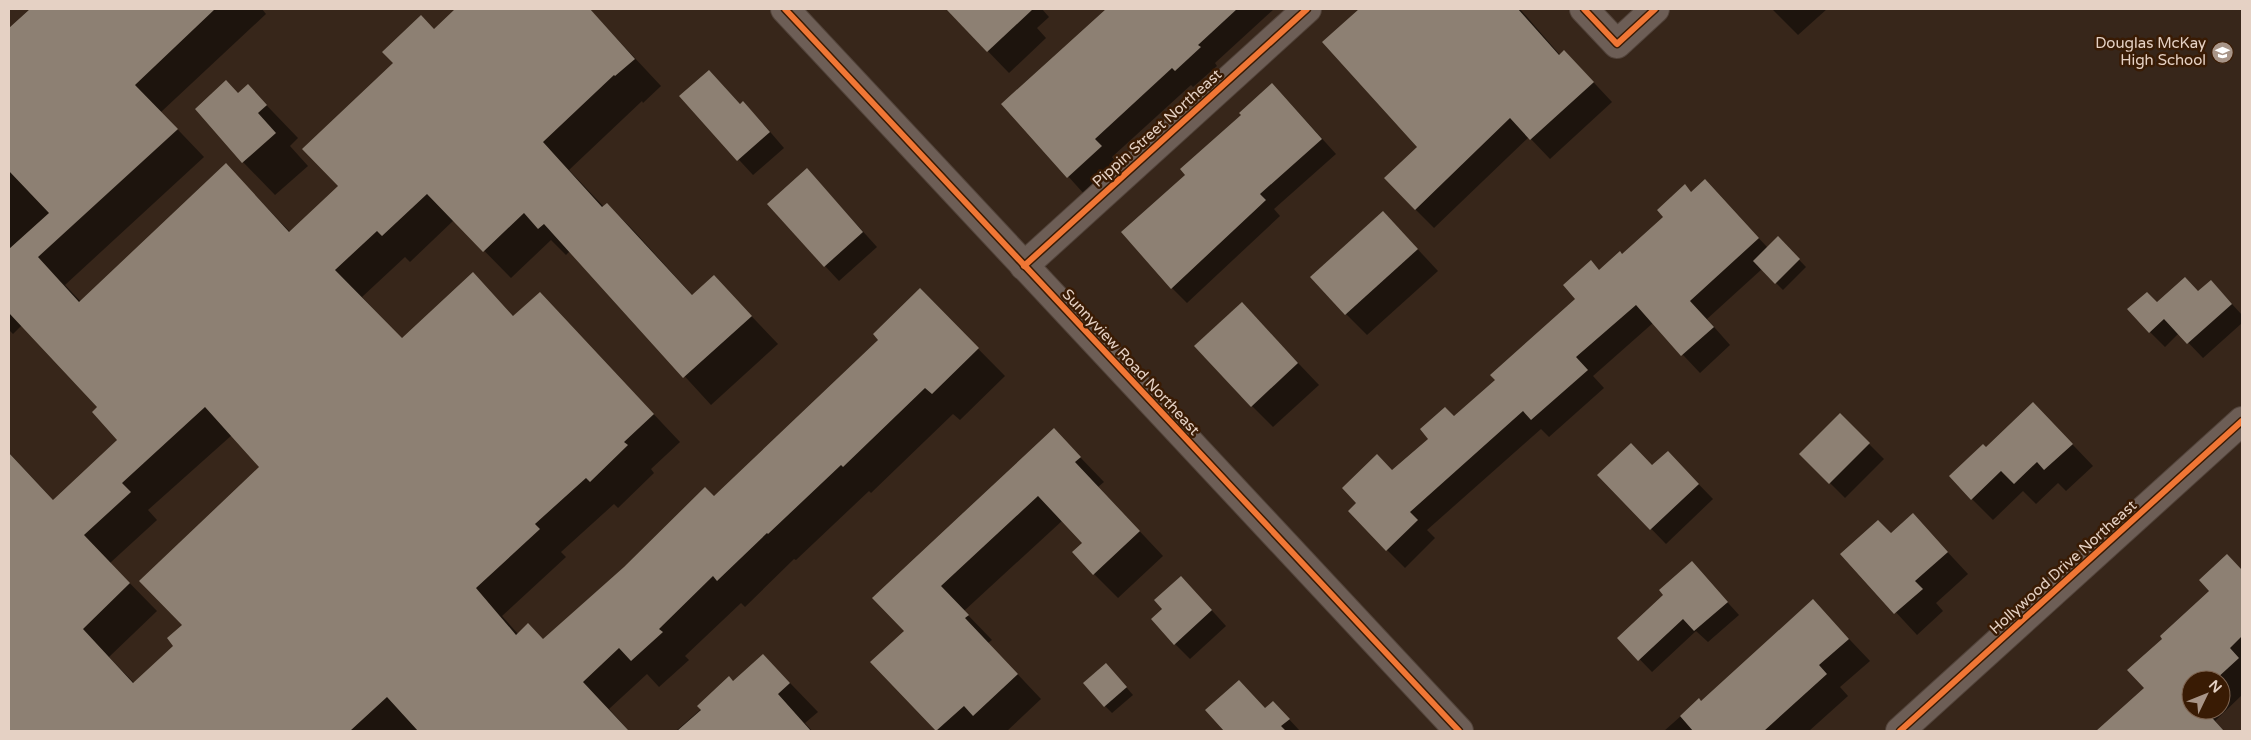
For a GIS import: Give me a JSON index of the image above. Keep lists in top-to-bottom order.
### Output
{
  "streets": {
    "main road": ["Pippin Street Northeast", "Sunnyview Road Northeast", "Hollywood Drive Northeast"]
  },
  "crossings": [
    ["Pippin Street Northeast", "Sunnyview Road Northeast"]
  ],
  "places": {
    "school or university": ["Douglas McKay High School"]
  },
  "north": "top right"
}
